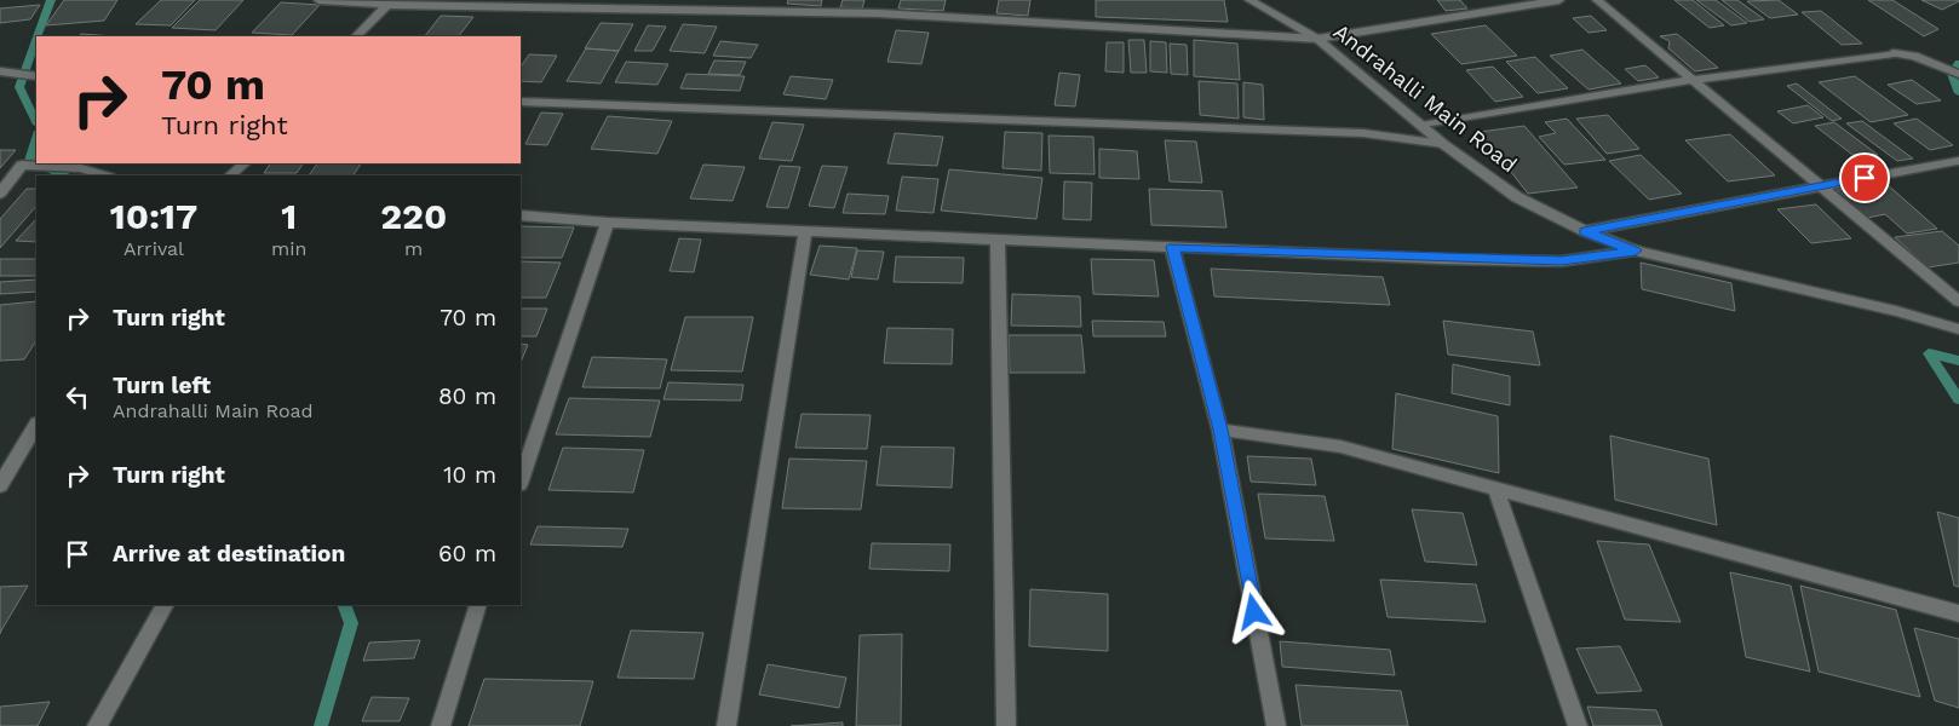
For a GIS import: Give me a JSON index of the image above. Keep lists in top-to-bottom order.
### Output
{
  "streets": {
    "street": ["Andrahalli Main Road"]
  },
  "page": {
    "turn": ["70 m", "Turn right"],
    "eta": [
      "10:17",
      "Arrival",
      "1",
      "min",
      "220",
      "m"
    ],
    "list": [
      {
        "name": "Turn right",
        "value": "70 m"
      },
      {
        "name": "Turn left",
        "note": "Andrahalli Main Road",
        "value": "80 m"
      },
      {
        "name": "Turn right",
        "value": "10 m"
      },
      {
        "name": "Arrive at destination",
        "value": "60 m"
      }
    ]
  }
}
